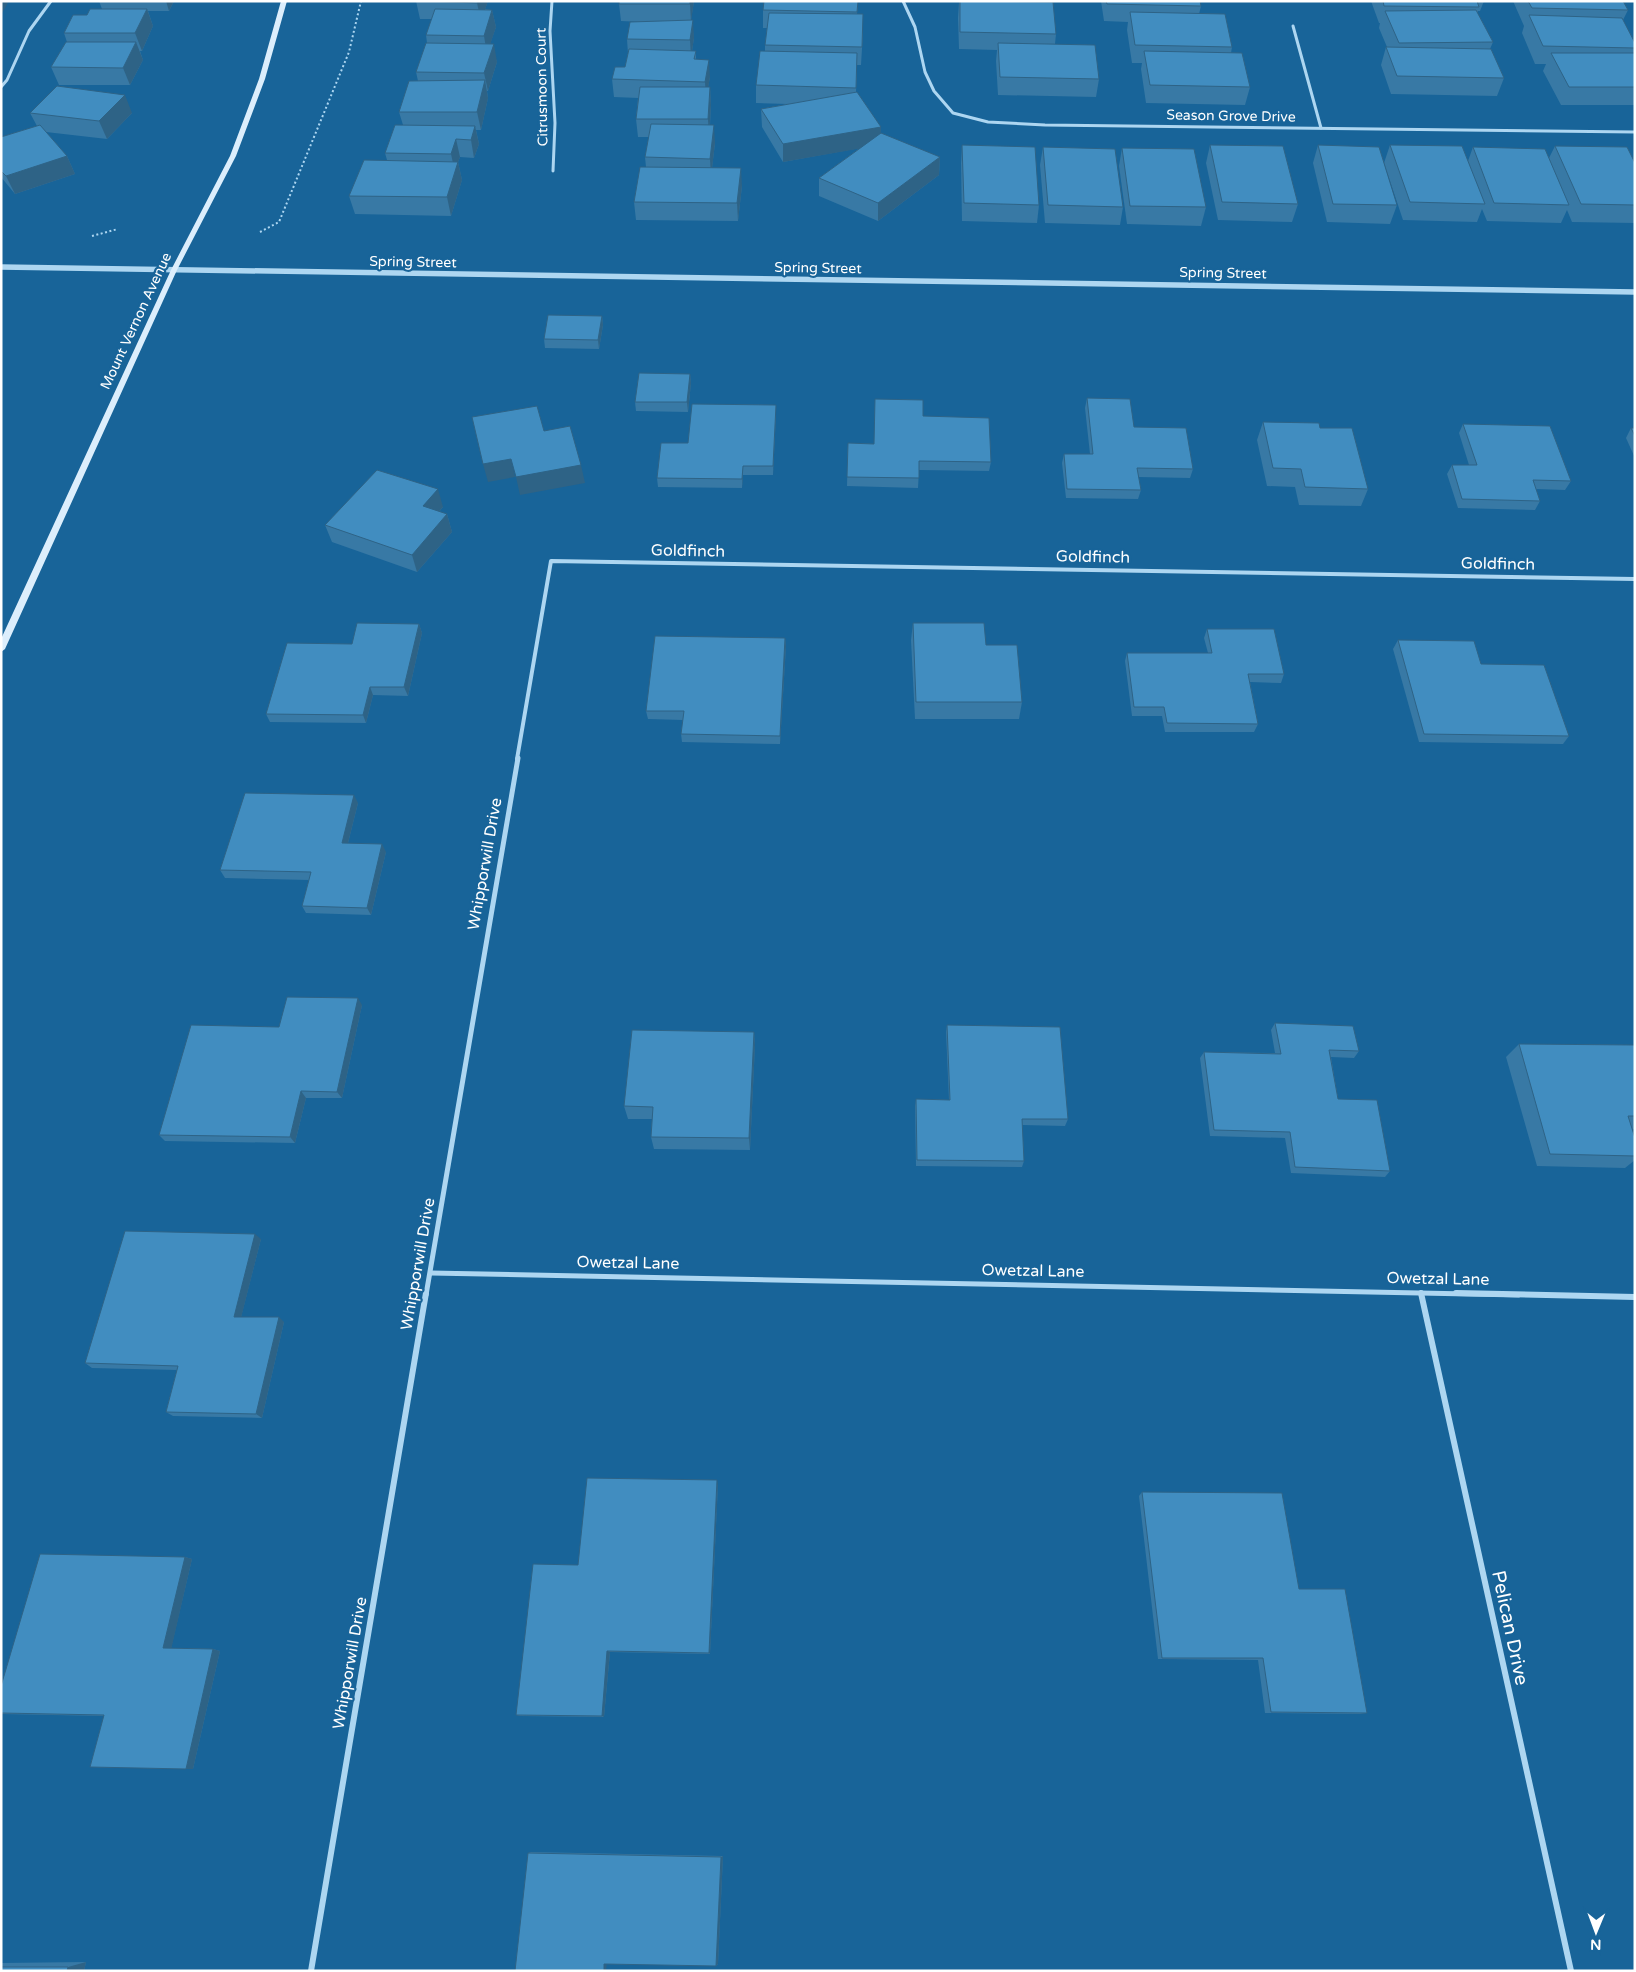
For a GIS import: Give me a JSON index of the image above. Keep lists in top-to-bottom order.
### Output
{
  "streets": {
    "main road": ["Mount Vernon Avenue"],
    "street": [
      "Citrusmoon Court",
      "Season Grove Drive",
      "Spring Street",
      "Goldfinch",
      "Whipporwill Drive",
      "Owetzal Lane",
      "Pelican Drive"
    ]
  },
  "crossings": [
    ["Spring Street", "Mount Vernon Avenue"],
    ["Goldfinch", "Whipporwill Drive"],
    ["Whipporwill Drive", "Owetzal Lane"],
    ["Owetzal Lane", "Pelican Drive"]
  ],
  "north": "bottom"
}
